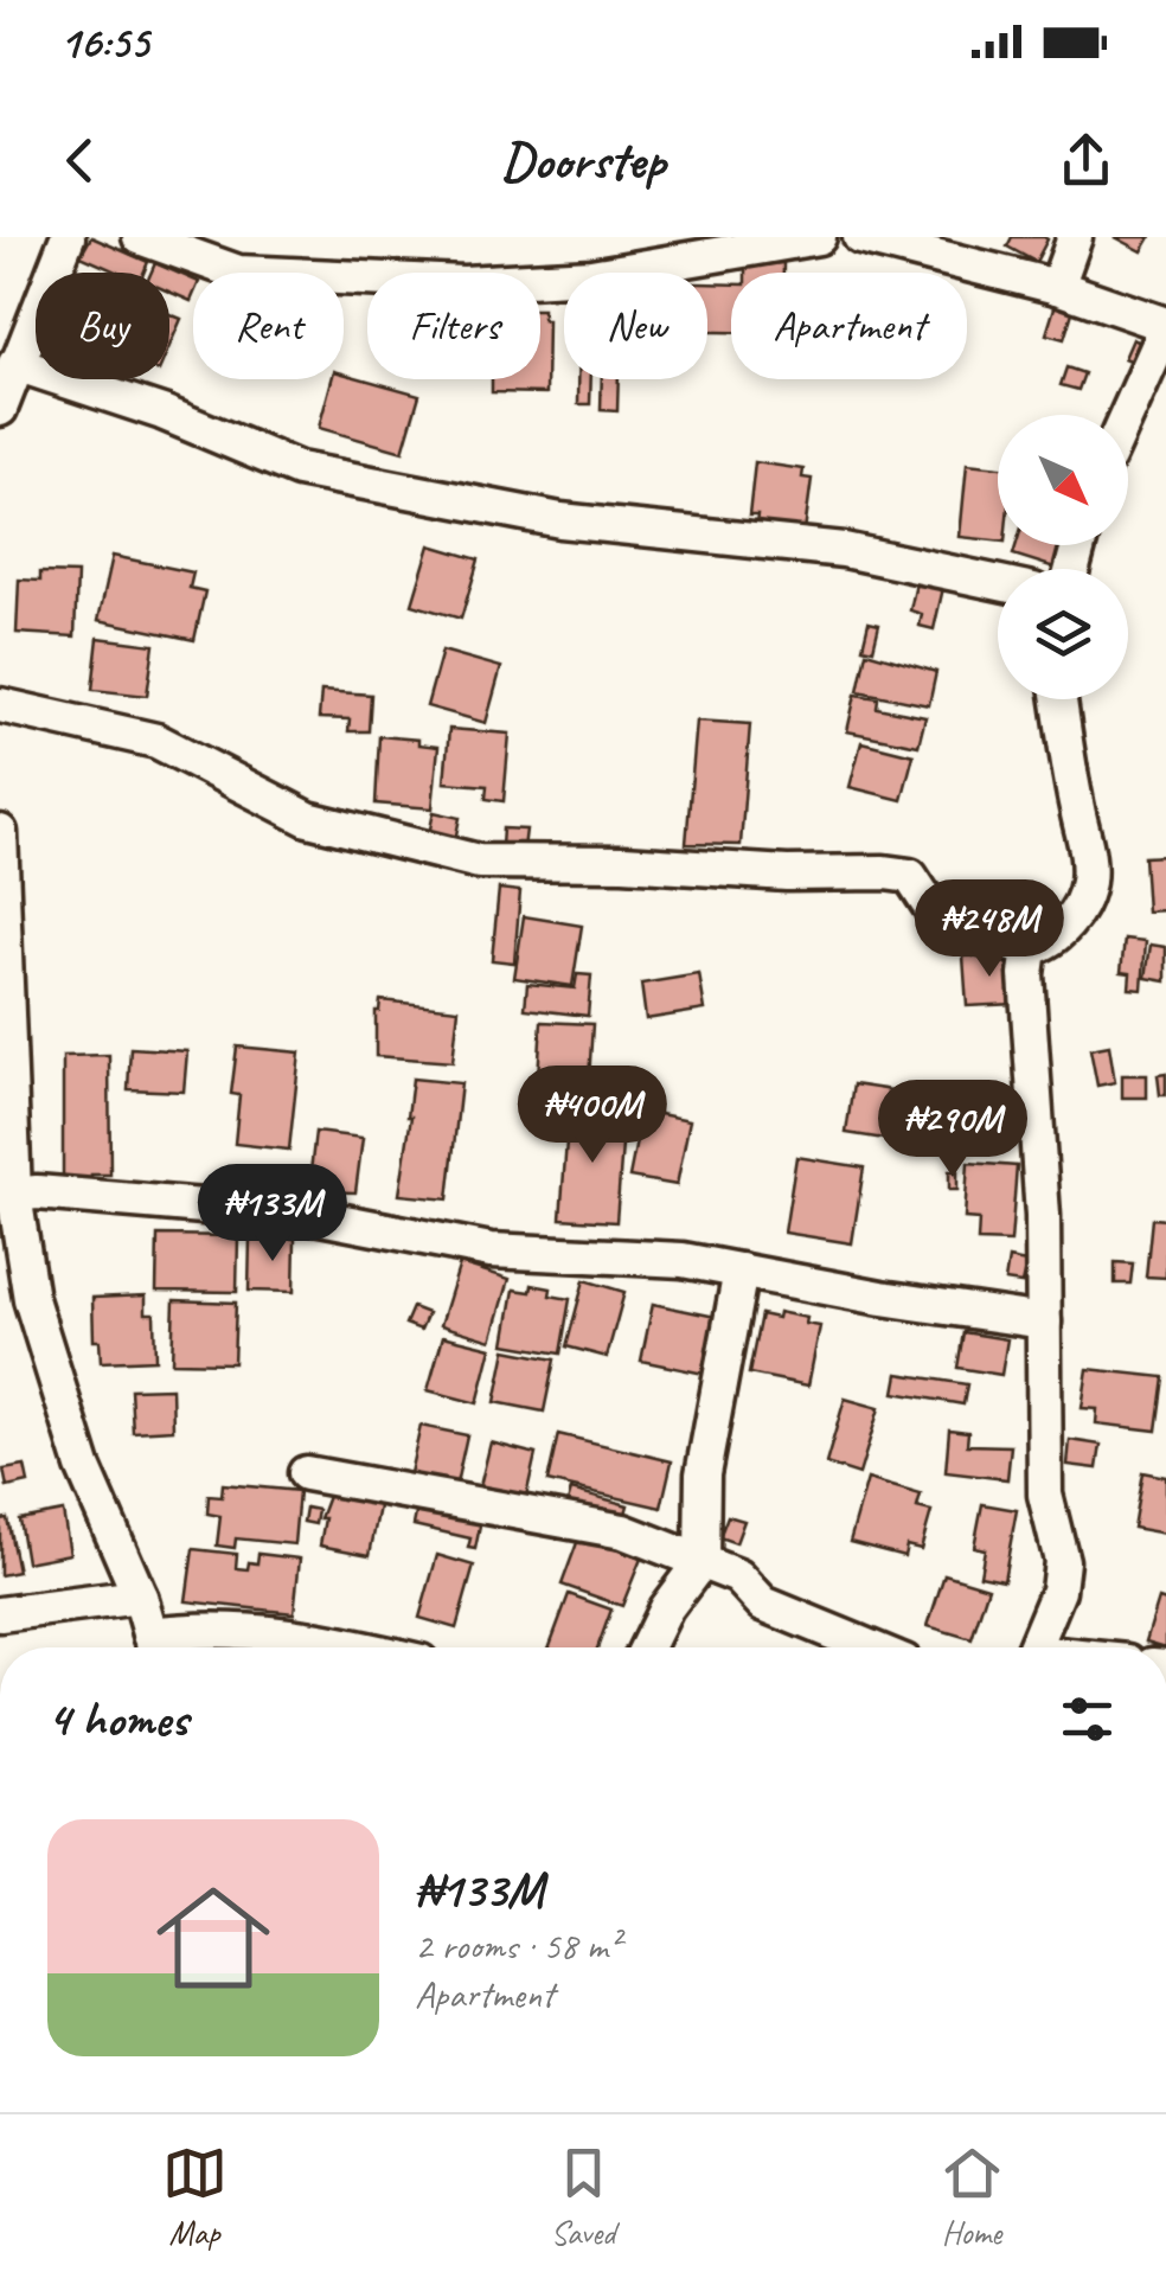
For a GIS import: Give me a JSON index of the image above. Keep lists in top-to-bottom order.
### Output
{
  "north": "bottom right",
  "page": {
    "status": "16:55",
    "header": "Doorstep",
    "chip": [
      "Buy",
      "Rent",
      "Filters",
      "New",
      "Apartment"
    ],
    "price": [
      "₦248M",
      "₦400M",
      "₦290M",
      "₦133M"
    ],
    "heading": "4 homes",
    "list": [
      {
        "name": "₦133M",
        "note": "2 rooms · 58 m² · Apartment"
      }
    ],
    "tabs": ["Map", "Saved", "Home"]
  }
}
